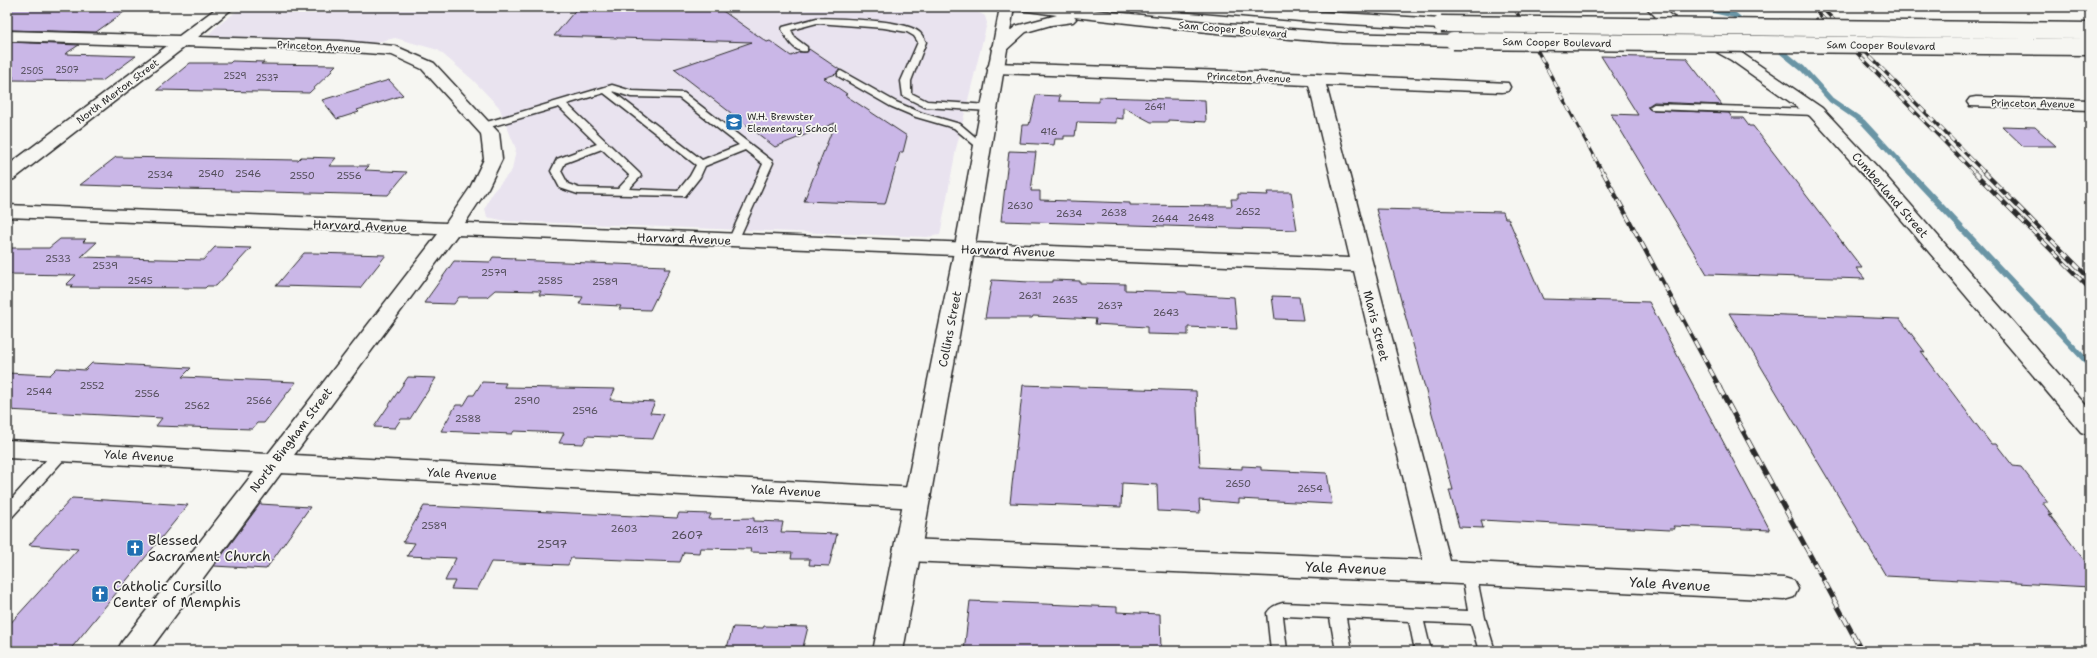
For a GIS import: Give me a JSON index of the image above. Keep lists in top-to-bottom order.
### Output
{
  "streets": {
    "street": [
      "Sam Cooper Boulevard",
      "Princeton Avenue",
      "North Merton Street",
      "Cumberland Street",
      "Harvard Avenue",
      "Maris Street",
      "Collins Street",
      "North Bingham Street",
      "Yale Avenue"
    ]
  },
  "crossings": [
    ["Princeton Avenue", "North Merton Street"],
    ["Princeton Avenue", "Harvard Avenue"],
    ["Princeton Avenue", "Maris Street"],
    ["Princeton Avenue", "Collins Street"],
    ["Princeton Avenue", "North Bingham Street"],
    ["Harvard Avenue", "Maris Street"],
    ["Harvard Avenue", "Collins Street"],
    ["Harvard Avenue", "North Bingham Street"],
    ["Maris Street", "Yale Avenue"],
    ["Collins Street", "Yale Avenue"],
    ["North Bingham Street", "Yale Avenue"]
  ],
  "places": {
    "school or university": ["W.H. Brewster Elementary School"],
    "church": ["Blessed Sacrament Church", "Catholic Cursillo Center of Memphis"]
  },
  "house_numbers": [
    "2507",
    "2505",
    "2529",
    "2537",
    "2641",
    "416",
    "2540",
    "2546",
    "2534",
    "2550",
    "2556",
    "2630",
    "2652",
    "2638",
    "2634",
    "2648",
    "2644",
    "2533",
    "2539",
    "2579",
    "2545",
    "2585",
    "2589",
    "2631",
    "2635",
    "2637",
    "2643",
    "2552",
    "2544",
    "2556",
    "2566",
    "2590",
    "2562",
    "2596",
    "2588",
    "2650",
    "2654",
    "2589",
    "2603",
    "2613",
    "2607",
    "2597"
  ]
}
